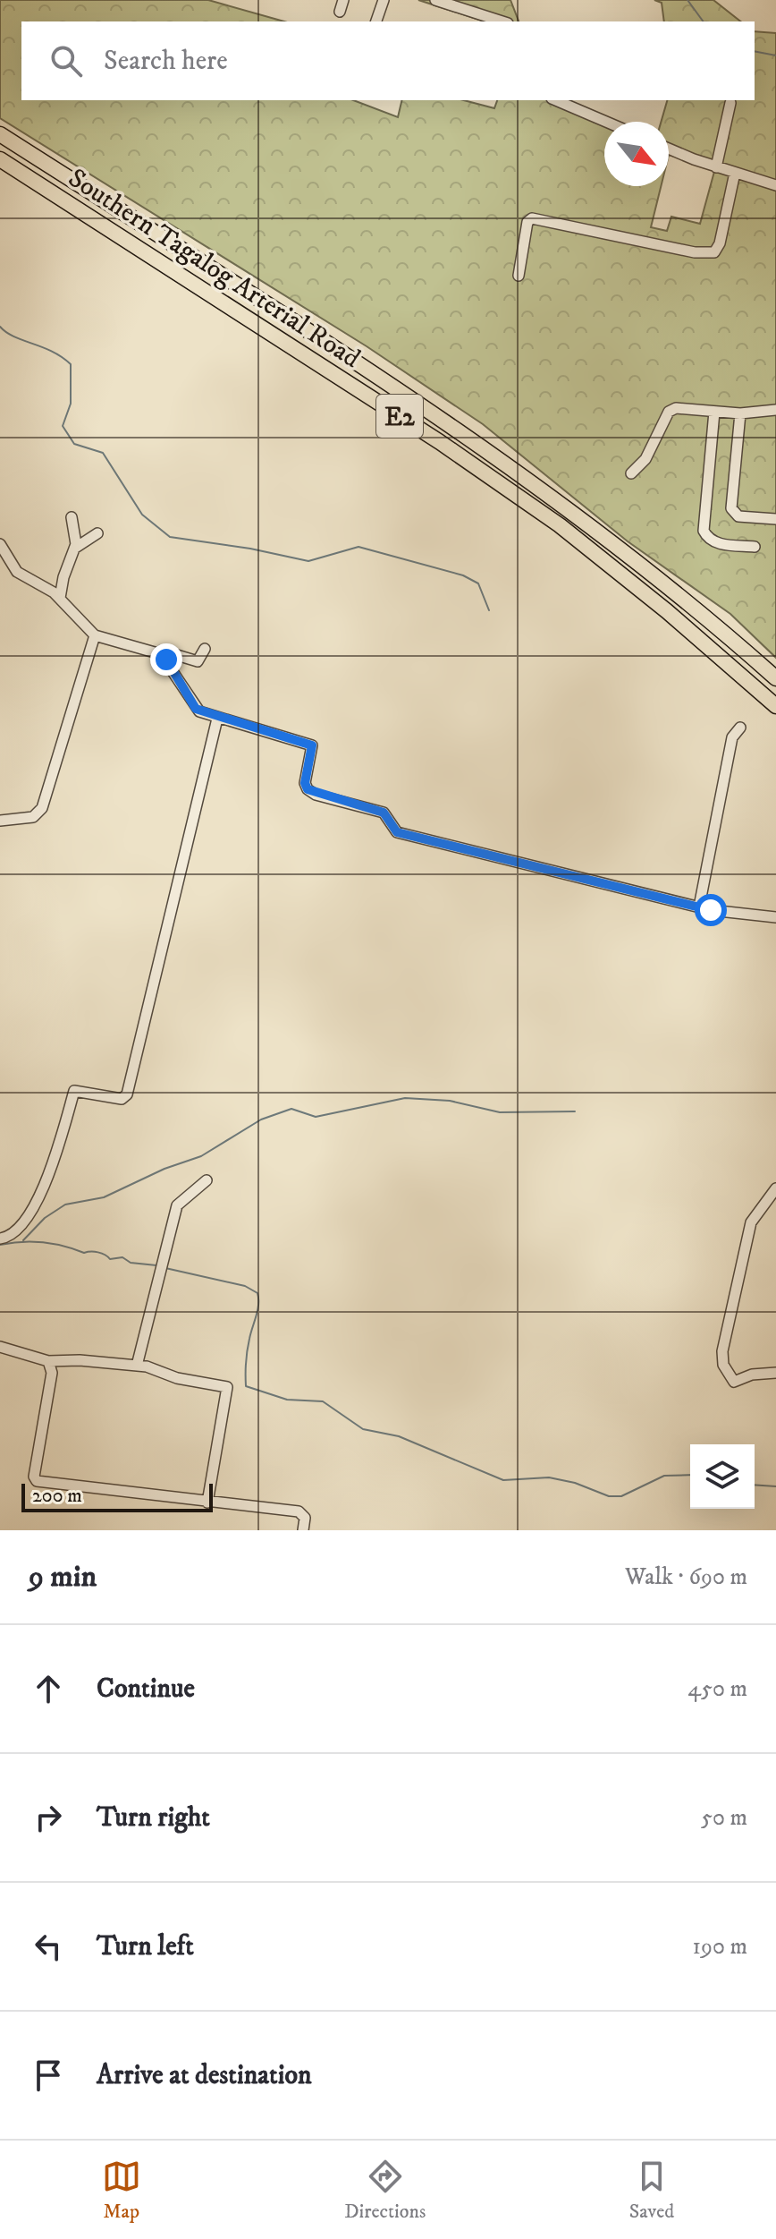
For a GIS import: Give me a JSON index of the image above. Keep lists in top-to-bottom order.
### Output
{
  "streets": {
    "highway": ["Southern Tagalog Arterial Road", "E2"]
  },
  "scale_bar": "200 m",
  "north": "bottom right",
  "page": {
    "search": "Search here",
    "scale": "200 m",
    "heading": ["9 min", "Walk · 690 m"],
    "list": [
      ["Continue", "450 m"],
      ["Turn right", "50 m"],
      ["Turn left", "190 m"],
      "Arrive at destination"
    ],
    "nav": ["Map", "Directions", "Saved"]
  }
}
